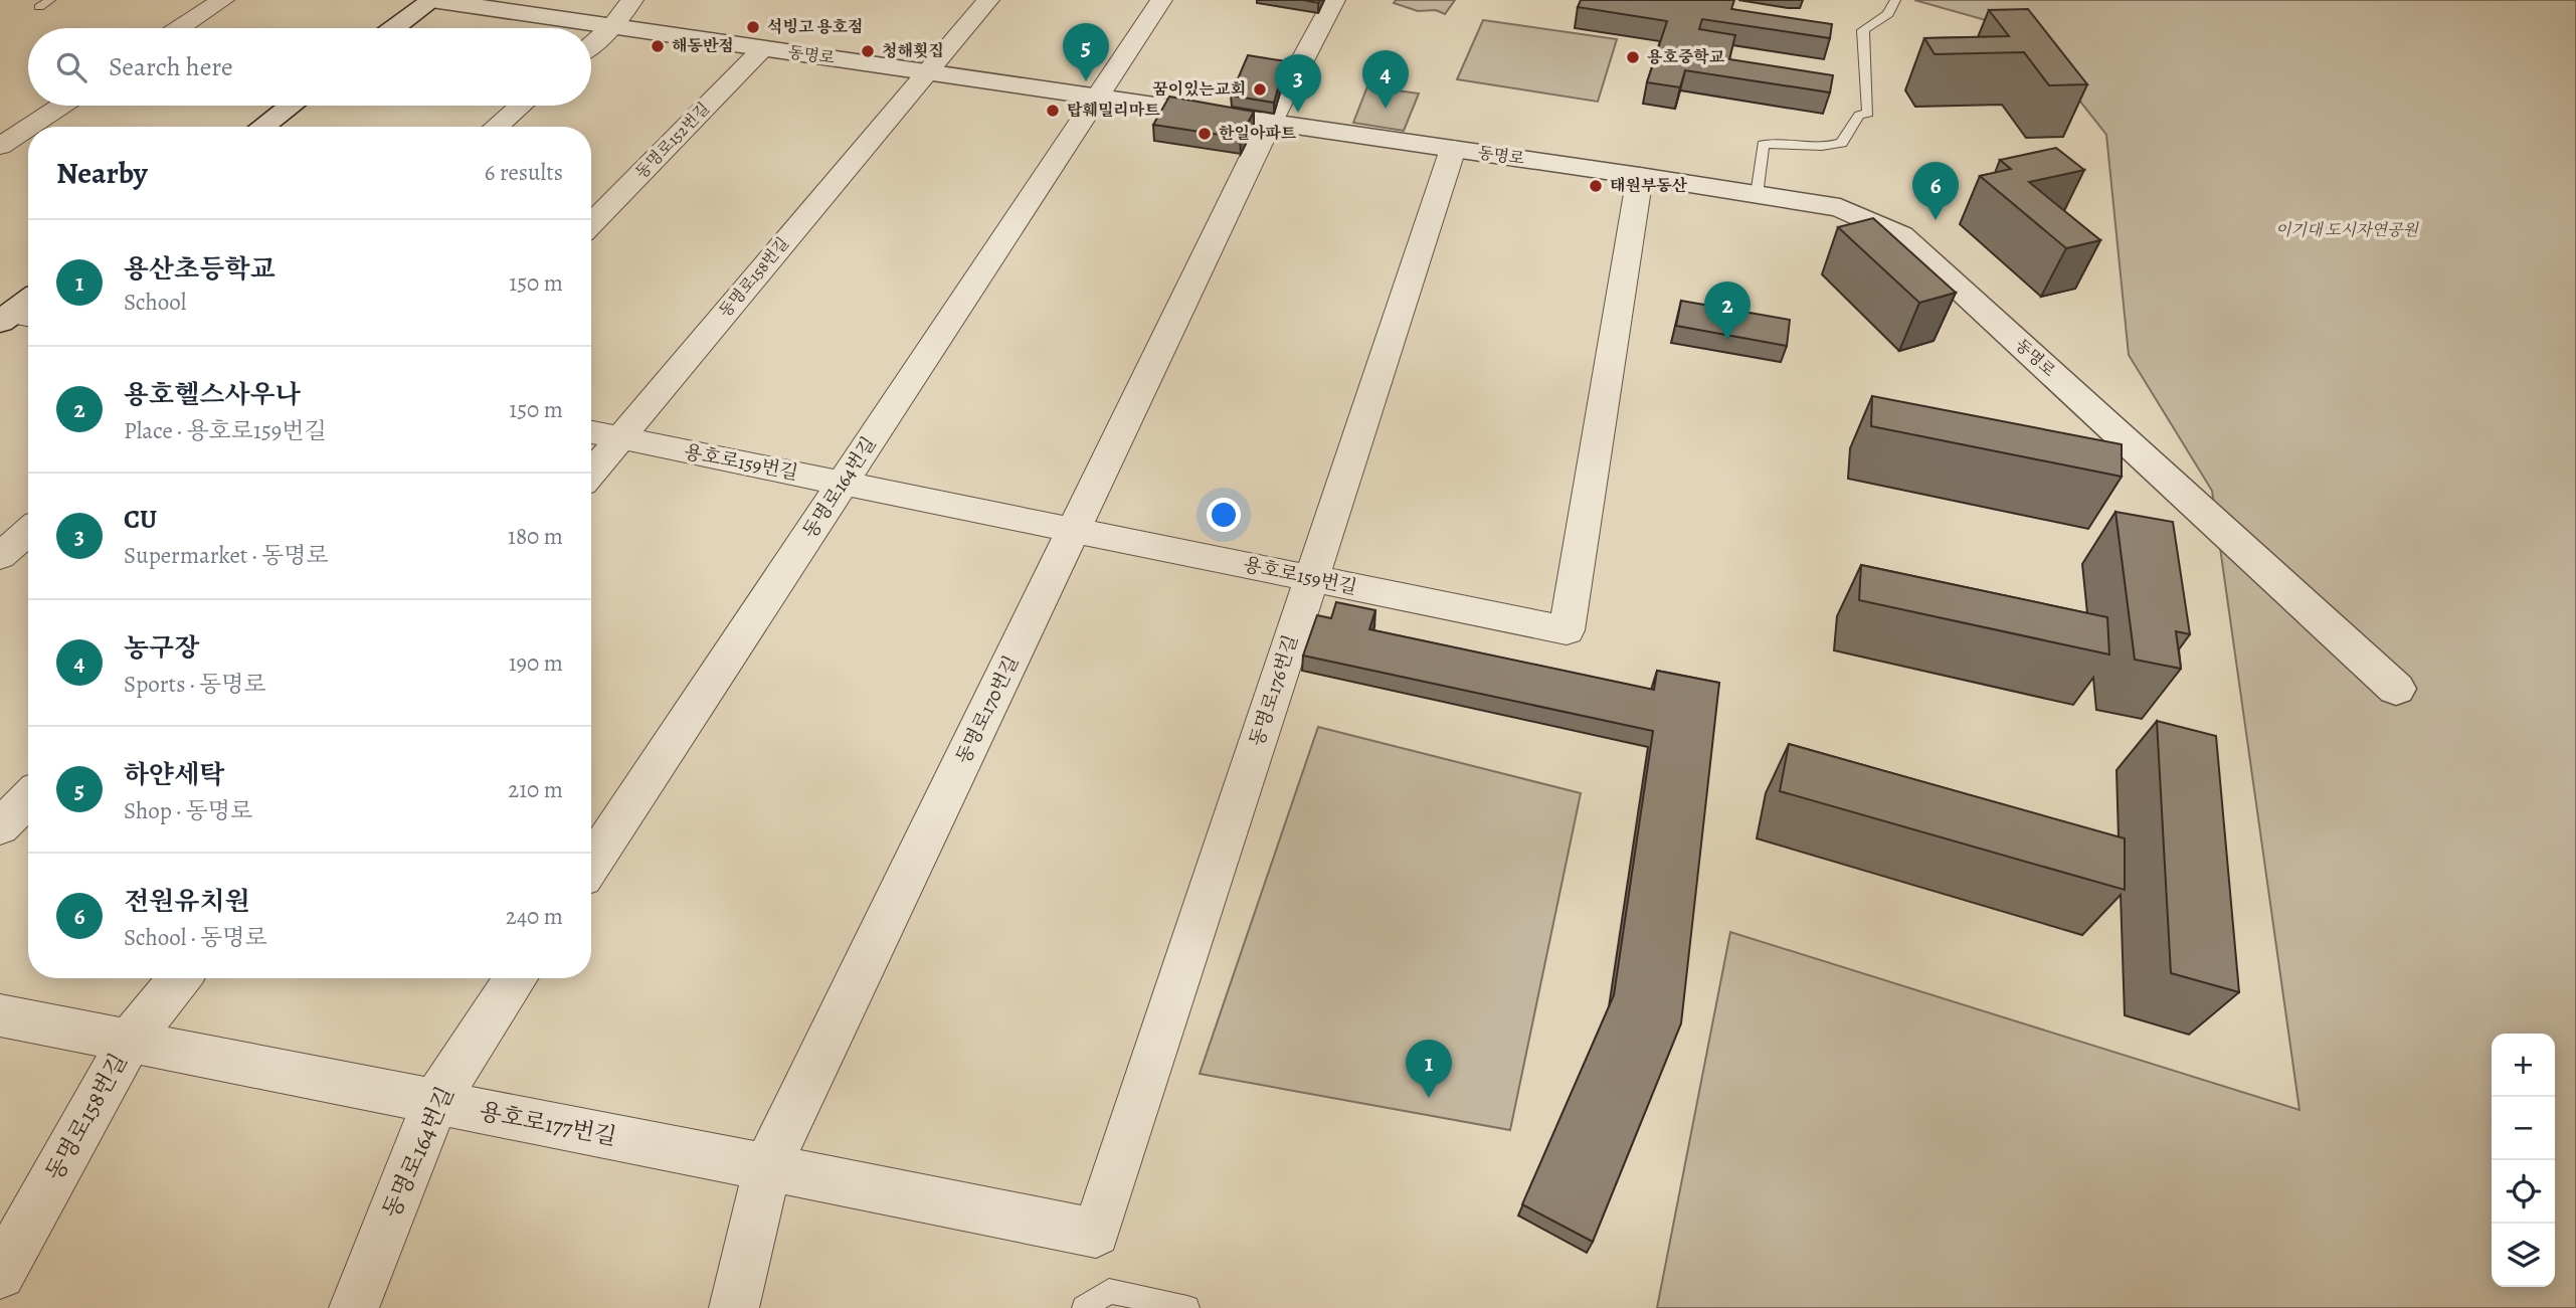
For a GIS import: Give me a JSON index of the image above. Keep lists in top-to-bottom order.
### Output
{
  "streets": {
    "street": [
      "동명로",
      "동명로152번길",
      "동명로158번길",
      "용호로159번길",
      "동명로164번길",
      "동명로176번길",
      "동명로170번길",
      "용호로177번길"
    ]
  },
  "crossings": [
    ["동명로", "동명로152번길"],
    ["동명로", "동명로158번길"],
    ["동명로", "용호로159번길"],
    ["동명로", "동명로164번길"],
    ["동명로", "동명로176번길"],
    ["동명로", "동명로170번길"],
    ["동명로158번길", "용호로159번길"],
    ["동명로158번길", "용호로177번길"],
    ["용호로159번길", "동명로164번길"],
    ["용호로159번길", "동명로176번길"],
    ["용호로159번길", "동명로170번길"],
    ["동명로164번길", "용호로177번길"],
    ["동명로176번길", "용호로177번길"],
    ["동명로170번길", "용호로177번길"]
  ],
  "parks": ["이기대 도시자연공원"],
  "places": [
    "석빙고 용호점",
    "해동반점",
    "청해횟집",
    "용호중학교",
    "꿈이있는교회",
    "탑훼밀리마트",
    "한일아파트",
    "태원부동산"
  ],
  "page": {
    "pins": [
      "5",
      "4",
      "3",
      "6",
      "2",
      "1"
    ],
    "search": "Search here",
    "heading": ["Nearby", "6 results"],
    "list": [
      {
        "mark": "1",
        "name": "용산초등학교",
        "note": "School",
        "value": "150 m"
      },
      {
        "mark": "2",
        "name": "용호헬스사우나",
        "note": "Place · 용호로159번길",
        "value": "150 m"
      },
      {
        "mark": "3",
        "name": "CU",
        "note": "Supermarket · 동명로",
        "value": "180 m"
      },
      {
        "mark": "4",
        "name": "농구장",
        "note": "Sports · 동명로",
        "value": "190 m"
      },
      {
        "mark": "5",
        "name": "하얀세탁",
        "note": "Shop · 동명로",
        "value": "210 m"
      },
      {
        "mark": "6",
        "name": "전원유치원",
        "note": "School · 동명로",
        "value": "240 m"
      }
    ],
    "map_buttons": ["+", "−"]
  }
}
